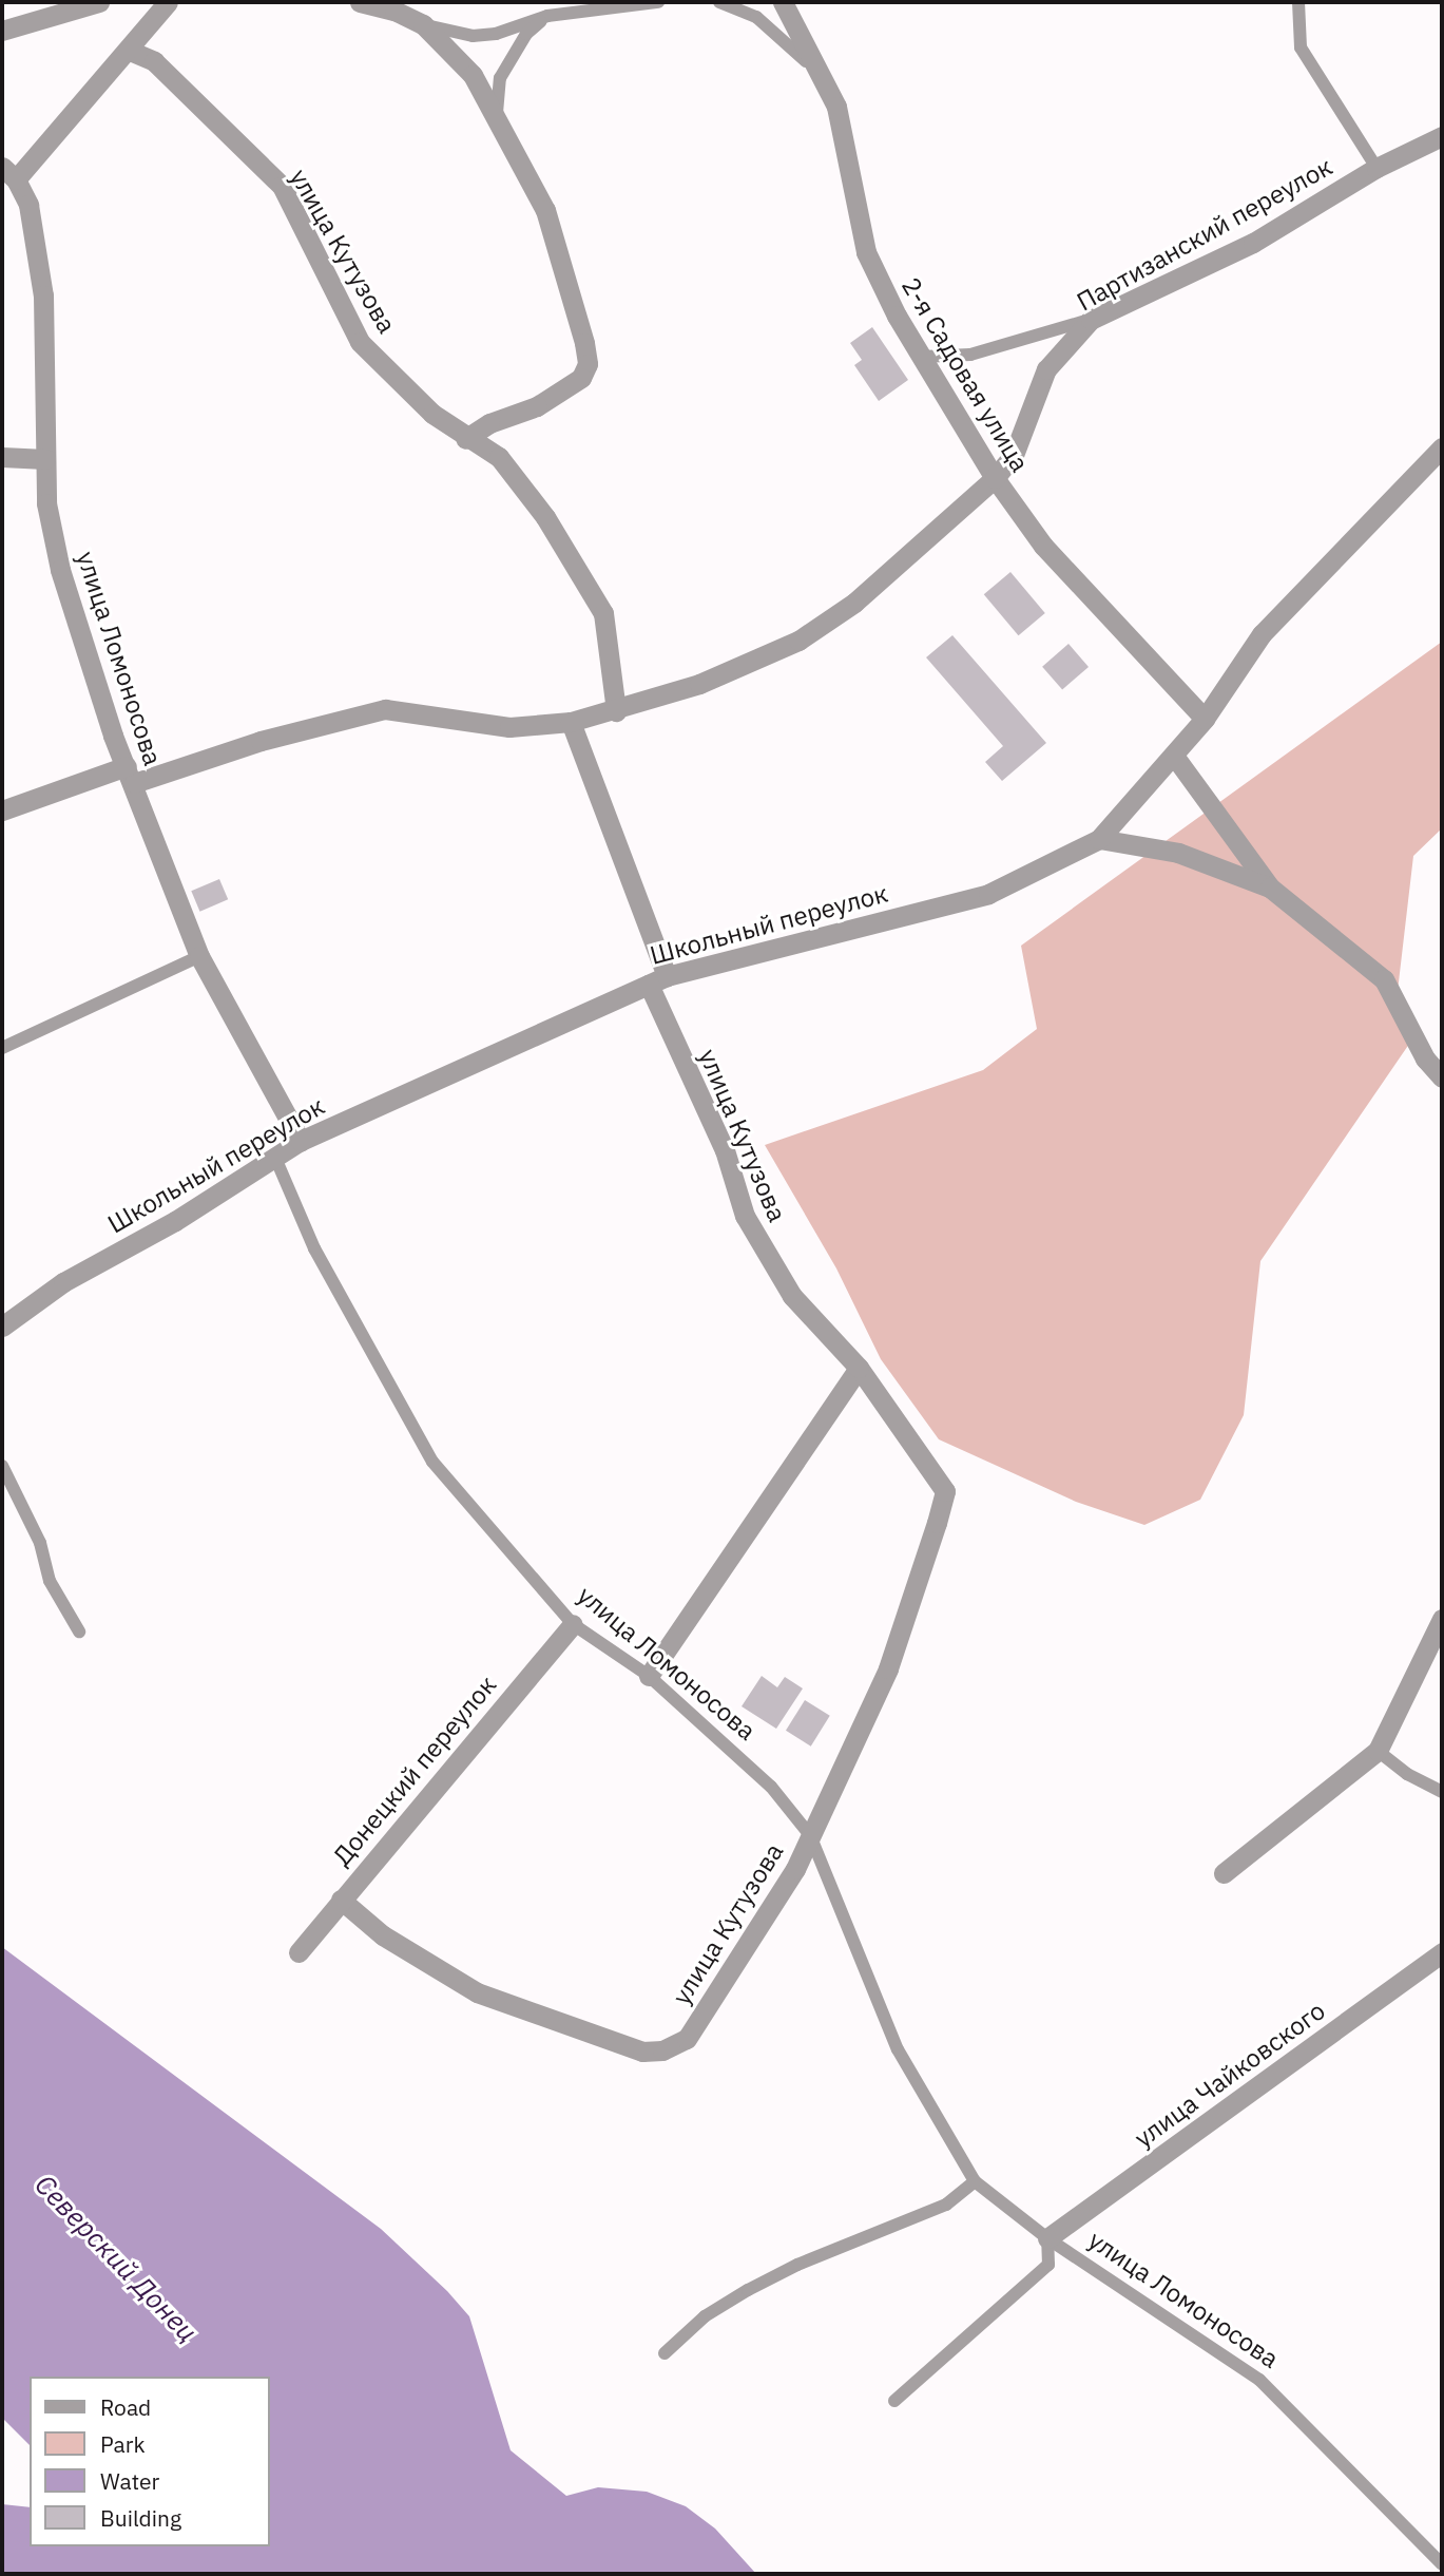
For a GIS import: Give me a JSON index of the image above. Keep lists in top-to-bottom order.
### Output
{
  "streets": {
    "street": [
      "Партизанский переулок",
      "улица Кутузова",
      "2-я Садовая улица",
      "улица Ломоносова",
      "Школьный переулок",
      "Донецкий переулок",
      "улица Чайковского"
    ]
  },
  "crossings": [
    ["Партизанский переулок", "улица Кутузова"],
    ["Партизанский переулок", "2-я Садовая улица"],
    ["Партизанский переулок", "улица Ломоносова"],
    ["улица Кутузова", "улица Ломоносова"],
    ["улица Кутузова", "Школьный переулок"],
    ["улица Кутузова", "Донецкий переулок"],
    ["2-я Садовая улица", "Школьный переулок"],
    ["улица Ломоносова", "Школьный переулок"],
    ["улица Ломоносова", "Донецкий переулок"],
    ["улица Ломоносова", "улица Чайковского"]
  ],
  "water": ["Северский Донец"],
  "legend": [
    "Road",
    "Park",
    "Water",
    "Building"
  ]
}
